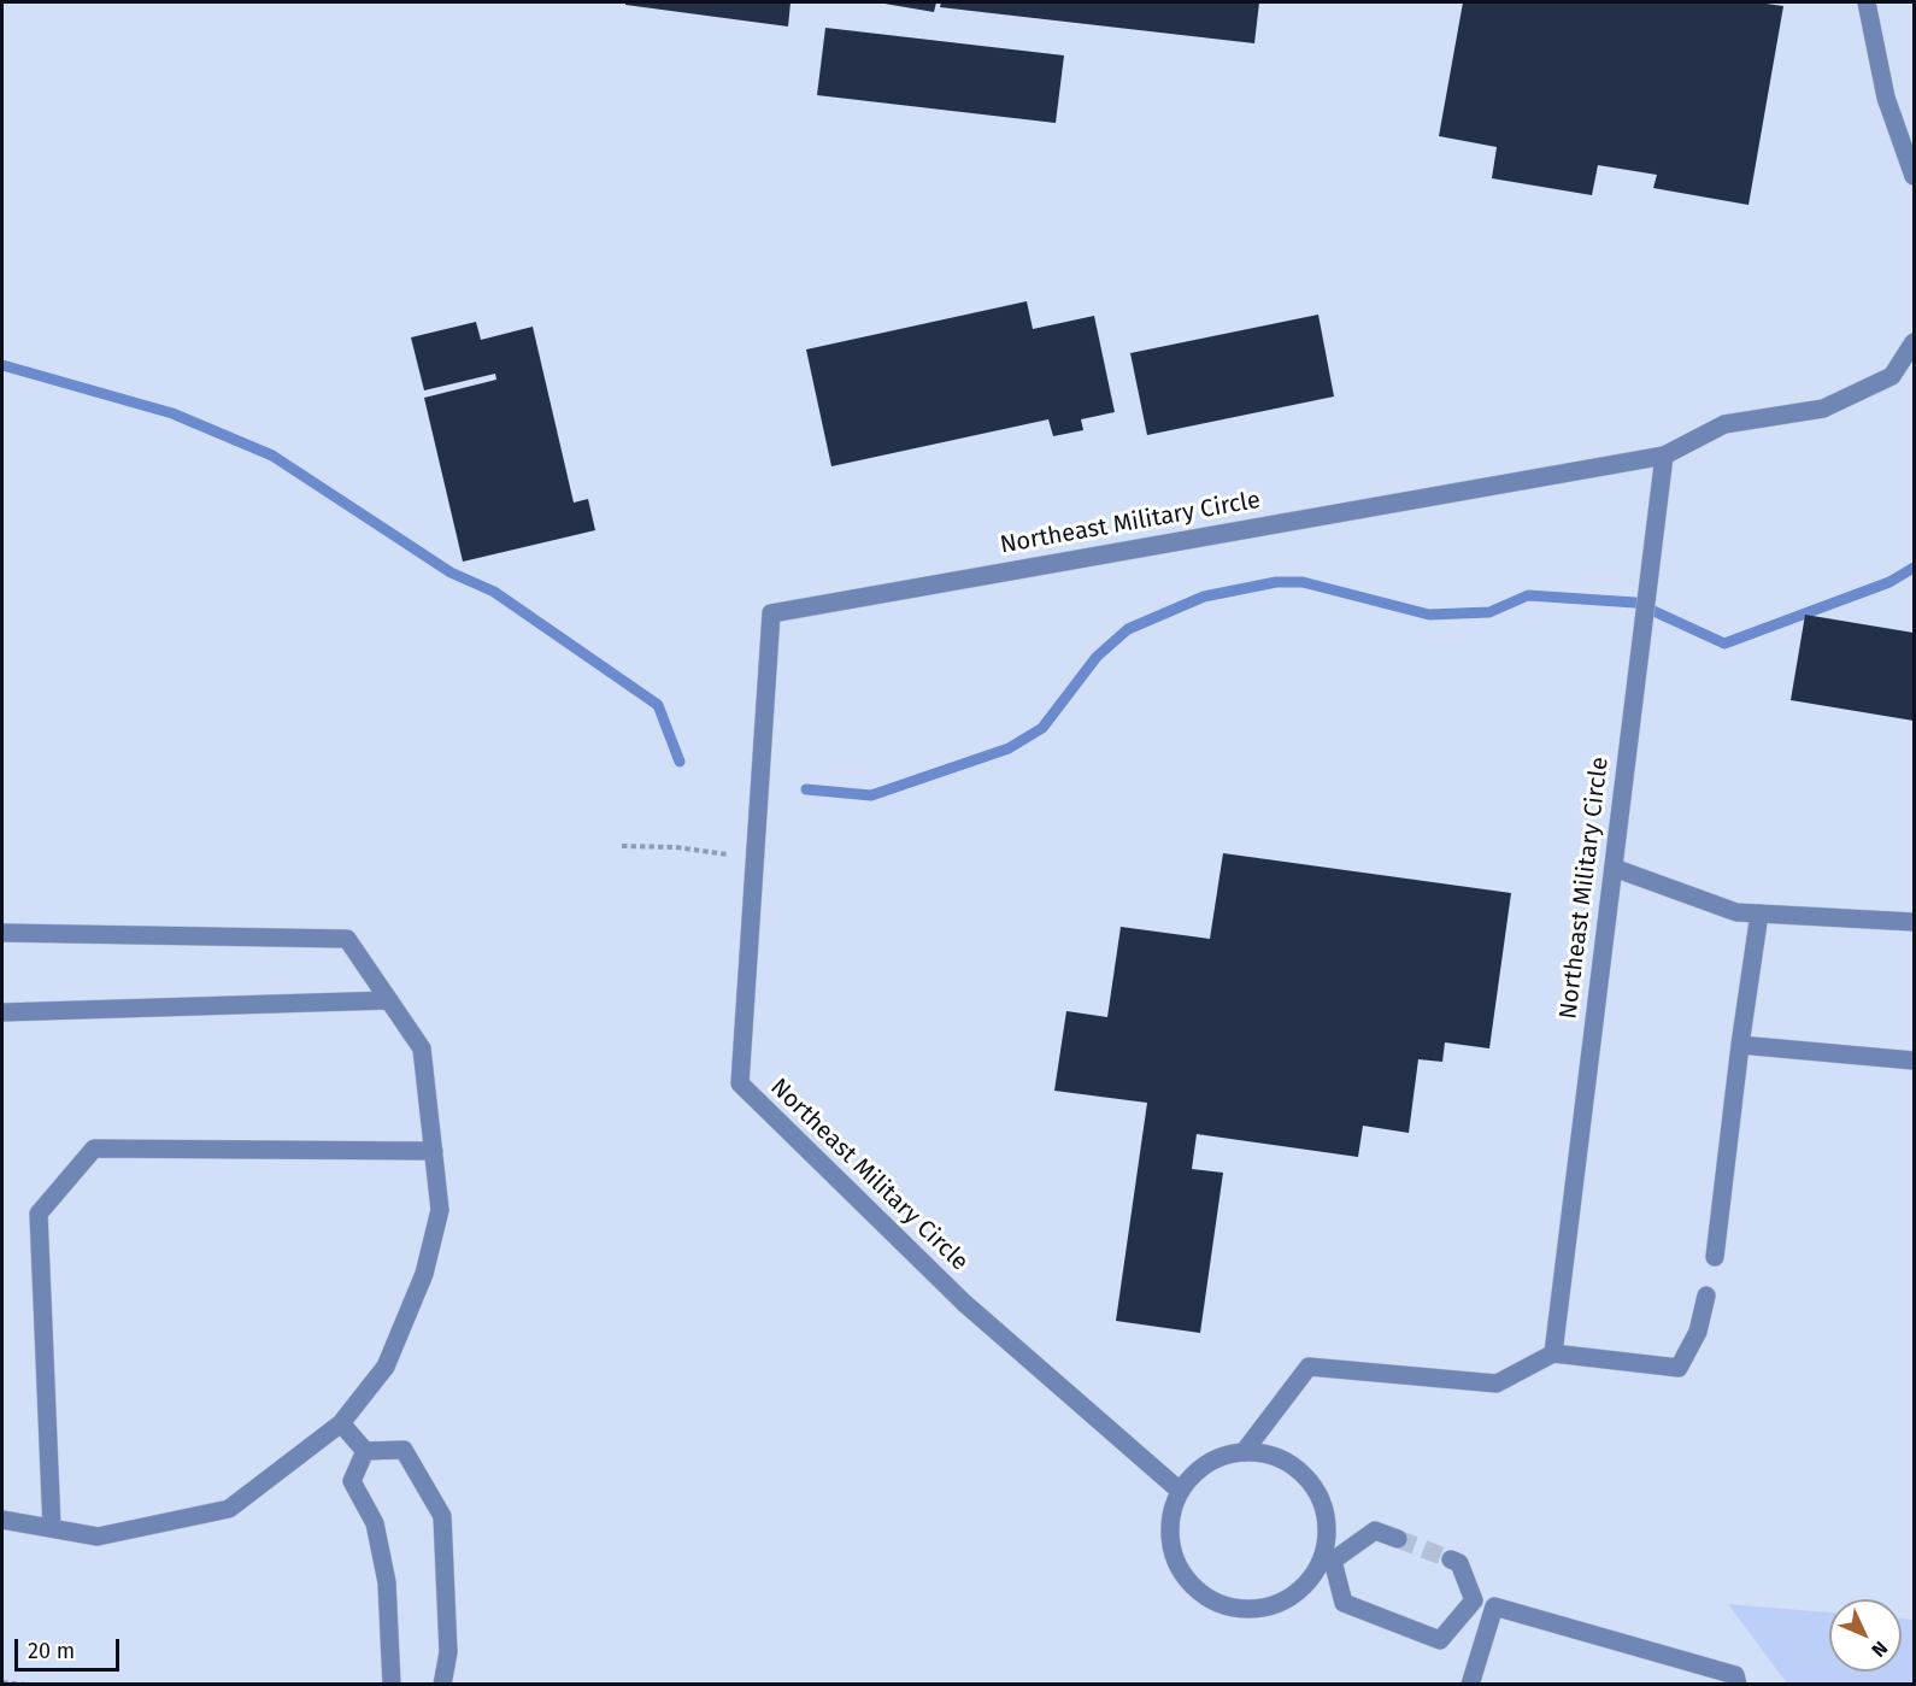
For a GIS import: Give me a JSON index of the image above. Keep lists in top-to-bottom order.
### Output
{
  "streets": {
    "street": ["Northeast Military Circle"]
  },
  "scale_bar": "20 m",
  "north": "bottom right"
}
